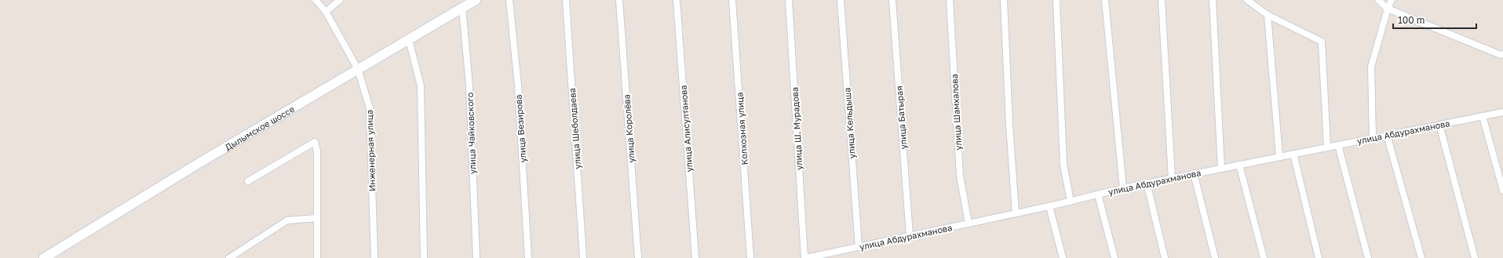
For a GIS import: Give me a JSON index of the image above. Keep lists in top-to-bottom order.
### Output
{
  "streets": {
    "main road": ["Дылымское шоссе"],
    "street": [
      "улица Шамхалова",
      "улица Батырая",
      "улица Кельдыша",
      "улица Везирова",
      "улица Шеболдаева",
      "улица Королёва",
      "улица Алисултанова",
      "Колхозная улица",
      "улица Ш. Мурадова",
      "улица Абдурахманова",
      "улица Чайковского",
      "Инженерная улица"
    ]
  },
  "crossings": [
    ["улица Шамхалова", "улица Абдурахманова"],
    ["улица Батырая", "улица Абдурахманова"],
    ["улица Кельдыша", "улица Абдурахманова"],
    ["Дылымское шоссе", "улица Чайковского"],
    ["Дылымское шоссе", "Инженерная улица"],
    ["улица Ш. Мурадова", "улица Абдурахманова"]
  ],
  "scale_bar": "100 m"
}
